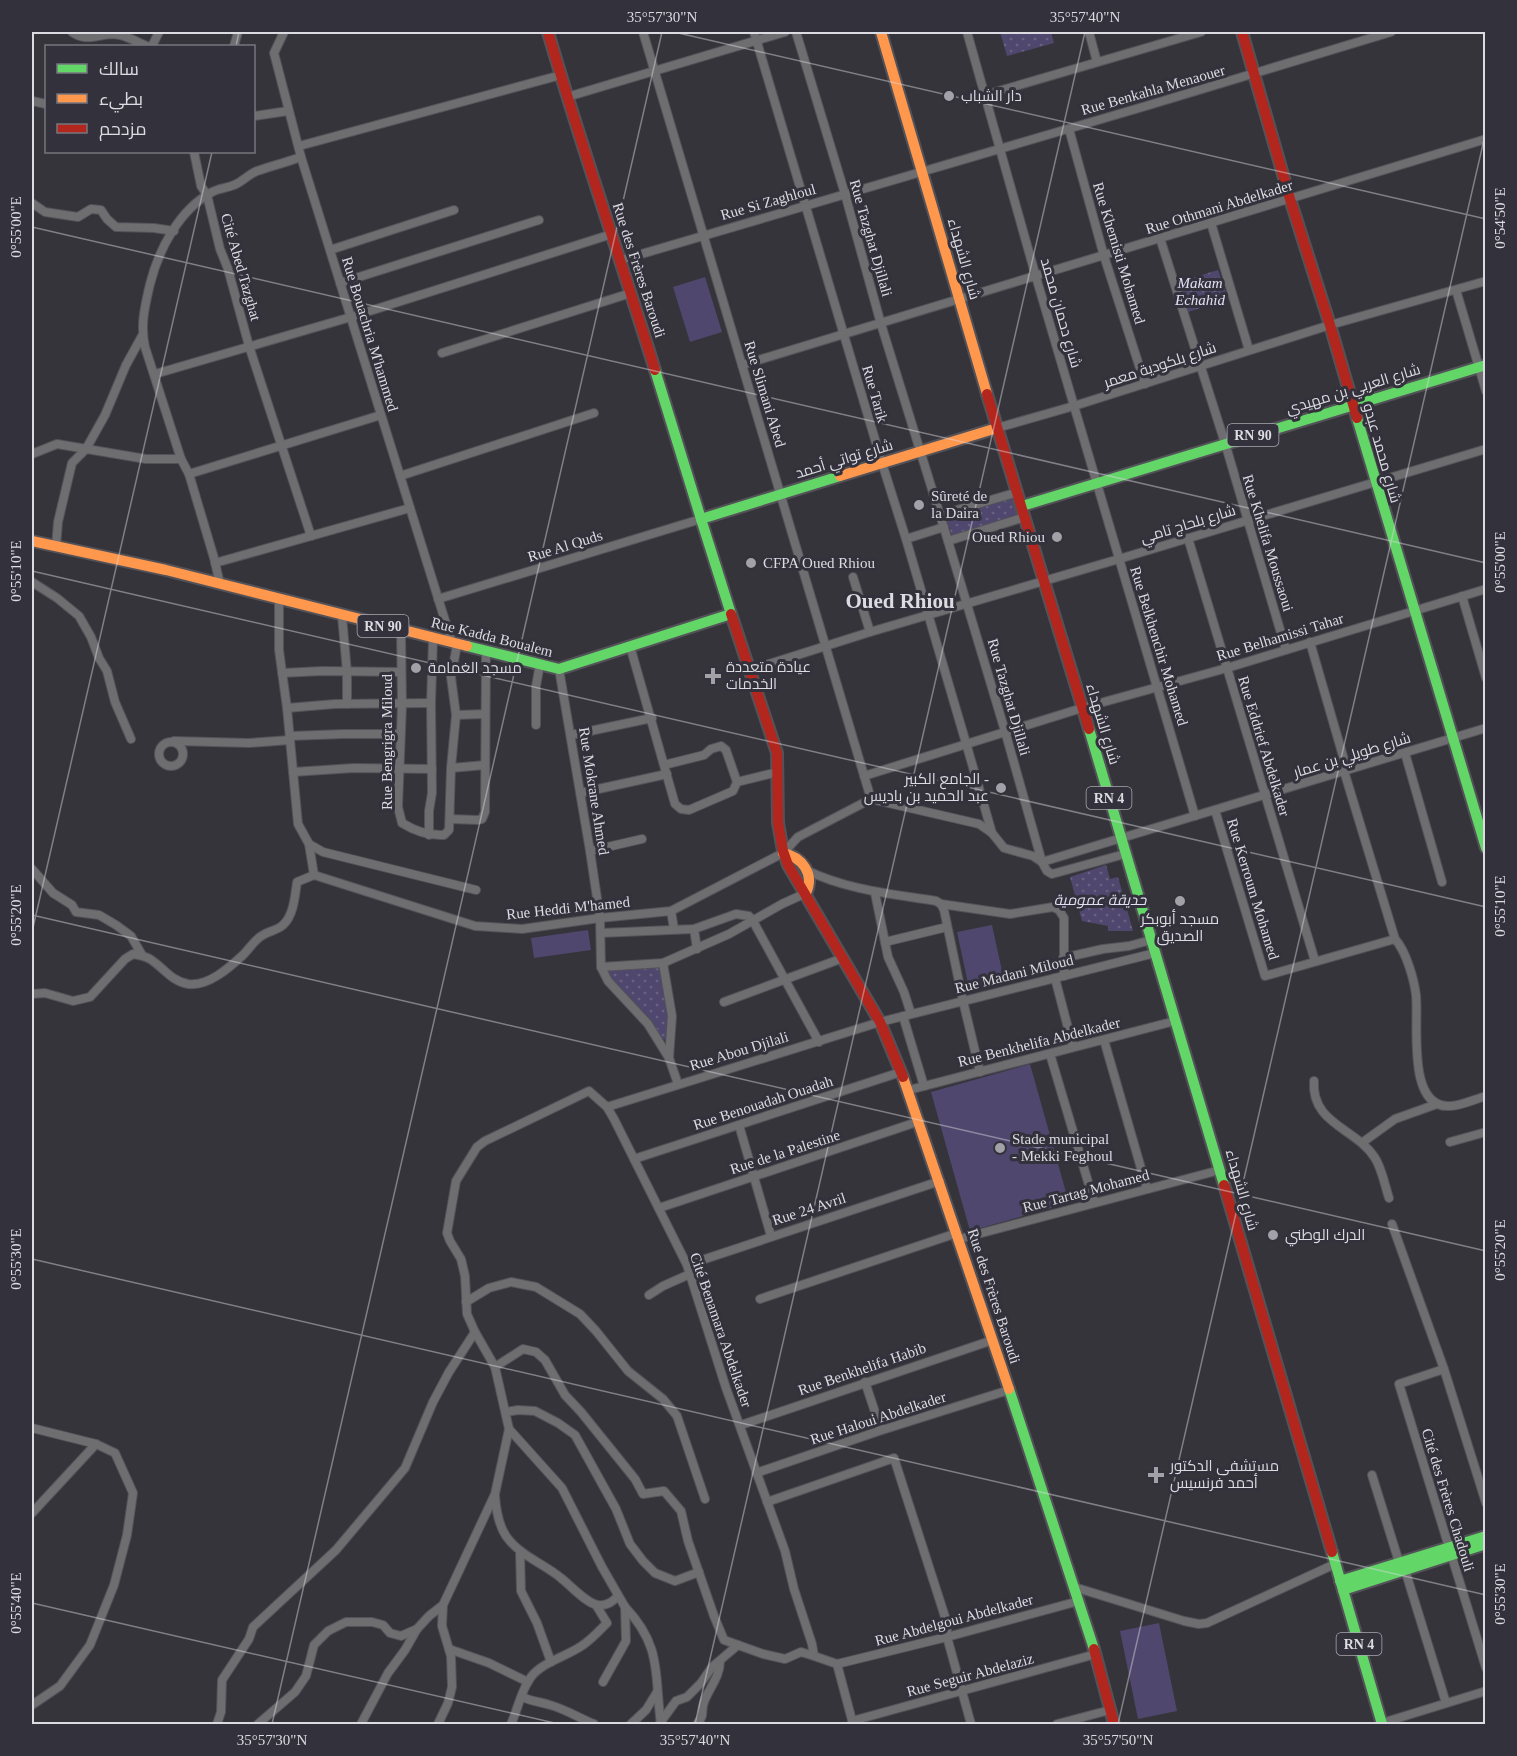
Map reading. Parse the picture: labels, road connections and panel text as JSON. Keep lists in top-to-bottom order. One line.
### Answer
{"streets":{"main road":["شارع الشهداء","Rue des Frères Baroudi","شارع العربي بن مهيدي","RN 90","شارع محمد عبدو","شارع تواتي أحمد","Rue Kadda Boualem","RN 4"],"street":["Rue Benkahla Menaouer","Rue Si Zaghloul","Rue Othmani Abdelkader","Rue Tazghat Djillali","Rue Khemisti Mohamed","Cité Abed Tazghat","شارع دحمان محمد","Rue Bouachria M'hammed","شارع بلكودية معمر","Rue Slimani Abed","Rue Tarik","شارع بلحاج تامي","Rue Khelifa Moussaoui","Rue Al Quds","Rue Belhamissi Tahar","Rue Belkhenchir Mohamed","Rue Bengrigra Miloud","Rue Eddrief Abdelkader","شارع طويلي بن عمار","Rue Mokrane Ahmed","Rue Kerroum Mohamed","Rue Heddi M'hamed","Rue Madani Miloud","Rue Benkhelifa Abdelkader","Rue Abou Djilali","Rue Benouadah Ouadah","Rue de la Palestine","Rue Tartag Mohamed","Rue 24 Avril","Cité Benamara Abdelkader","Rue Benkhelifa Habib","Rue Haloui Abdelkader","Cité des Frères Chadouli","Rue Abdelgoui Abdelkader","Rue Seguir Abdelaziz"]},"crossings":[["Rue Benkahla Menaouer","Rue Si Zaghloul"],["Rue Benkahla Menaouer","Rue Khemisti Mohamed"],["Rue Benkahla Menaouer","شارع الشهداء"],["Rue Benkahla Menaouer","شارع دحمان محمد"],["Rue Benkahla Menaouer","شارع محمد عبدو"],["Rue Si Zaghloul","Rue Tazghat Djillali"],["Rue Si Zaghloul","شارع الشهداء"],["Rue Si Zaghloul","Rue des Frères Baroudi"],["Rue Si Zaghloul","Rue Slimani Abed"],["Rue Si Zaghloul","Rue Tarik"],["Rue Othmani Abdelkader","Rue Tazghat Djillali"],["Rue Othmani Abdelkader","Rue Khemisti Mohamed"],["Rue Othmani Abdelkader","شارع الشهداء"],["Rue Othmani Abdelkader","شارع دحمان محمد"],["Rue Othmani Abdelkader","Rue Slimani Abed"],["Rue Othmani Abdelkader","Rue Tarik"],["Rue Othmani Abdelkader","شارع محمد عبدو"],["Rue Othmani Abdelkader","Rue Khelifa Moussaoui"],["Rue Tazghat Djillali","شارع تواتي أحمد"],["Rue Tazghat Djillali","شارع بلحاج تامي"],["Rue Tazghat Djillali","Rue Belhamissi Tahar"],["Rue Tazghat Djillali","شارع طويلي بن عمار"],["Rue Khemisti Mohamed","شارع بلكودية معمر"],["شارع الشهداء","شارع بلكودية معمر"],["شارع الشهداء","شارع العربي بن مهيدي"],["شارع الشهداء","شارع تواتي أحمد"],["شارع الشهداء","شارع بلحاج تامي"],["شارع الشهداء","Rue Belhamissi Tahar"],["شارع الشهداء","شارع طويلي بن عمار"],["شارع الشهداء","RN 4"],["شارع الشهداء","Rue Madani Miloud"],["شارع الشهداء","Rue Benkhelifa Abdelkader"],["شارع الشهداء","Rue Tartag Mohamed"],["Cité Abed Tazghat","Rue des Frères Baroudi"],["Cité Abed Tazghat","Rue Bouachria M'hammed"],["Cité Abed Tazghat","Rue Kadda Boualem"],["Rue des Frères Baroudi","شارع تواتي أحمد"],["Rue des Frères Baroudi","Rue Al Quds"],["Rue des Frères Baroudi","Rue Kadda Boualem"],["Rue des Frères Baroudi","Rue Heddi M'hamed"],["Rue des Frères Baroudi","Rue Madani Miloud"],["Rue des Frères Baroudi","Rue Benkhelifa Abdelkader"],["Rue des Frères Baroudi","Rue Abou Djilali"],["Rue des Frères Baroudi","Rue Benouadah Ouadah"],["Rue des Frères Baroudi","Rue de la Palestine"],["Rue des Frères Baroudi","Rue Tartag Mohamed"],["Rue des Frères Baroudi","Rue 24 Avril"],["Rue des Frères Baroudi","Rue Benkhelifa Habib"],["Rue des Frères Baroudi","Rue Haloui Abdelkader"],["Rue des Frères Baroudi","Rue Abdelgoui Abdelkader"],["Rue des Frères Baroudi","Rue Seguir Abdelaziz"],["شارع دحمان محمد","شارع بلكودية معمر"],["شارع دحمان محمد","شارع العربي بن مهيدي"],["شارع دحمان محمد","Rue Belkhenchir Mohamed"],["Rue Bouachria M'hammed","Rue Al Quds"],["Rue Bouachria M'hammed","Rue Kadda Boualem"],["شارع بلكودية معمر","شارع محمد عبدو"],["شارع بلكودية معمر","شارع تواتي أحمد"],["شارع بلكودية معمر","Rue Khelifa Moussaoui"],["شارع العربي بن مهيدي","شارع محمد عبدو"],["شارع العربي بن مهيدي","Rue Khelifa Moussaoui"],["شارع العربي بن مهيدي","Rue Belkhenchir Mohamed"],["Rue Slimani Abed","شارع تواتي أحمد"],["Rue Slimani Abed","شارع بلحاج تامي"],["Rue Slimani Abed","Rue Belhamissi Tahar"],["Rue Slimani Abed","Rue Heddi M'hamed"],["Rue Tarik","شارع تواتي أحمد"],["Rue Tarik","شارع بلحاج تامي"],["Rue Tarik","Rue Belhamissi Tahar"],["شارع محمد عبدو","شارع بلحاج تامي"],["شارع محمد عبدو","Rue Belhamissi Tahar"],["شارع محمد عبدو","شارع طويلي بن عمار"],["شارع تواتي أحمد","Rue Al Quds"],["شارع بلحاج تامي","Rue Khelifa Moussaoui"],["شارع بلحاج تامي","Rue Belkhenchir Mohamed"],["شارع بلحاج تامي","Rue Eddrief Abdelkader"],["Rue Khelifa Moussaoui","Rue Belhamissi Tahar"],["Rue Kadda Boualem","Rue Bengrigra Miloud"],["Rue Kadda Boualem","Rue Mokrane Ahmed"],["Rue Belhamissi Tahar","Rue Belkhenchir Mohamed"],["Rue Belhamissi Tahar","Rue Eddrief Abdelkader"],["Rue Belkhenchir Mohamed","شارع طويلي بن عمار"],["Rue Eddrief Abdelkader","شارع طويلي بن عمار"],["Rue Eddrief Abdelkader","Rue Kerroum Mohamed"],["شارع طويلي بن عمار","Rue Kerroum Mohamed"],["Rue Mokrane Ahmed","Rue Heddi M'hamed"],["Rue Madani Miloud","Rue Abou Djilali"],["Rue Abou Djilali","Cité Benamara Abdelkader"],["Rue Benouadah Ouadah","Cité Benamara Abdelkader"],["Rue de la Palestine","Cité Benamara Abdelkader"],["Rue 24 Avril","Cité Benamara Abdelkader"],["Cité Benamara Abdelkader","Rue Benkhelifa Habib"],["Cité Benamara Abdelkader","Rue Haloui Abdelkader"]],"districts":["Oued Rhiou"],"parks":["Makam Echahid","حديقة عمومية"],"places":{"other":["دار الشباب","Sûreté de la Daira","Oued Rhiou","CFPA Oued Rhiou","مسجد الغمامة","الجامع الكبير - عبد الحميد بن باديس","مسجد أبوبكر الصديق","Stade municipal - Mekki Feghoul","الدرك الوطني"],"health":["عيادة متعددة الخدمات","مستشفى الدكتور أحمد فرنسيس"]},"legend":["سالك","بطيء","مزدحم"],"coordinates":["35°57'30\"N","35°57'40\"N","0°54'50\"E","0°55'00\"E","0°55'10\"E","0°55'20\"E","0°55'30\"E","0°55'40\"E","35°57'50\"N"]}
